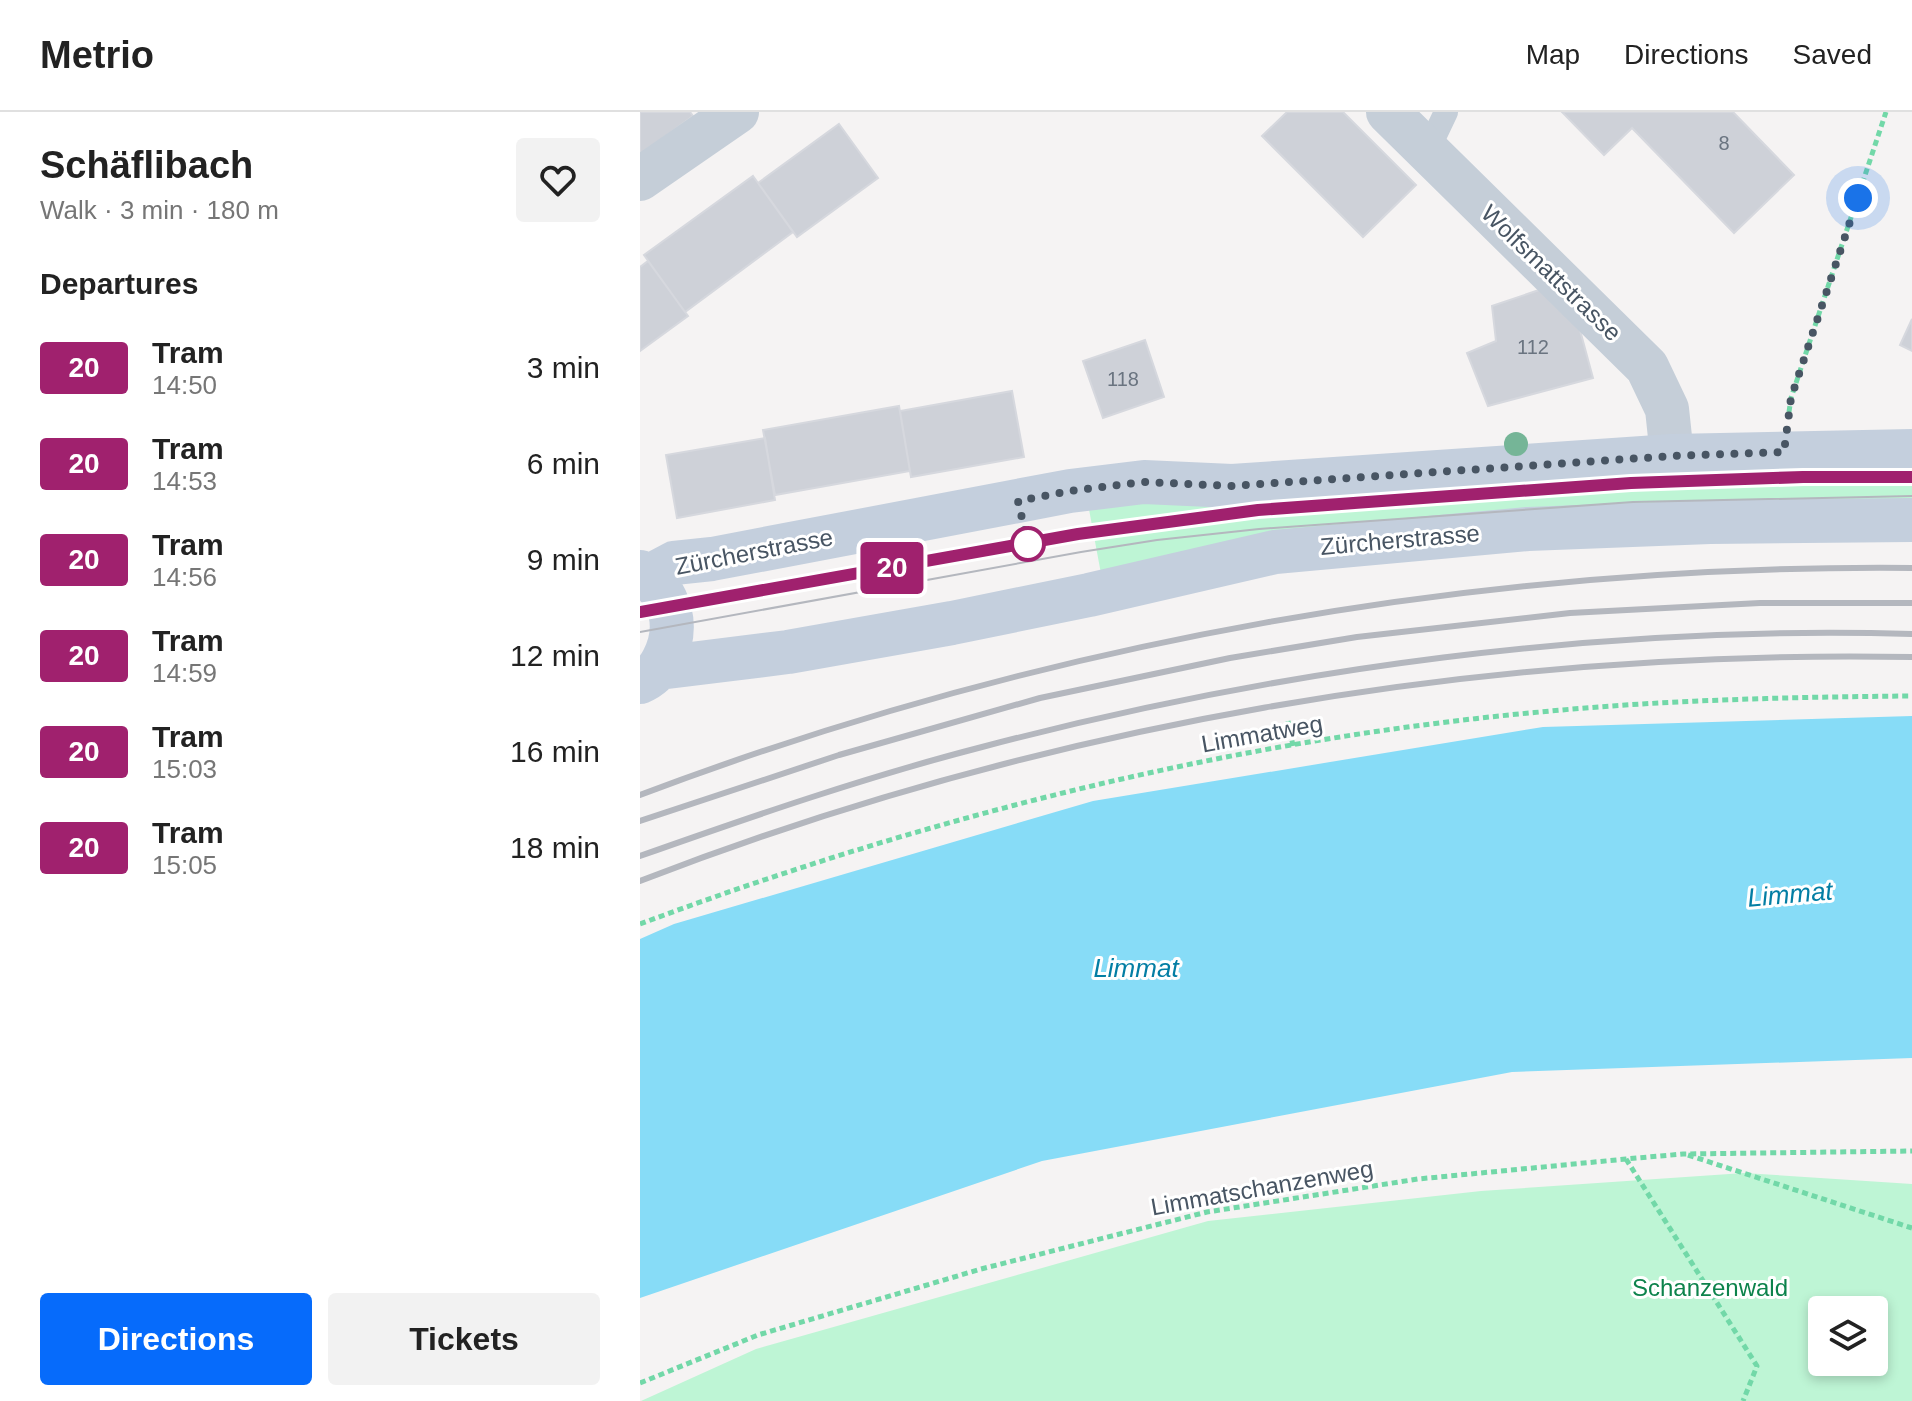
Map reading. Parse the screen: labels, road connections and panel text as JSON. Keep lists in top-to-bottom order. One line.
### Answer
{"streets":{"main road":["Zürcherstrasse"],"street":["Wolfsmattstrasse"],"path":["Limmatweg","Limmatschanzenweg"]},"crossings":[["Wolfsmattstrasse","Zürcherstrasse"]],"water":["Limmat"],"parks":["Schanzenwald"],"lines":["tram line 20"],"house_numbers":["8","112","118"],"page":{"header":"Metrio","nav":["Map","Directions","Saved"],"heading":[["Schäflibach","Walk · 3 min · 180 m"],"Departures"],"on_map":"20","list":[{"mark":"20","name":"Tram","note":"14:50","value":"3 min"},{"mark":"20","name":"Tram","note":"14:53","value":"6 min"},{"mark":"20","name":"Tram","note":"14:56","value":"9 min"},{"mark":"20","name":"Tram","note":"14:59","value":"12 min"},{"mark":"20","name":"Tram","note":"15:03","value":"16 min"},{"mark":"20","name":"Tram","note":"15:05","value":"18 min"}],"buttons":["Directions","Tickets"]}}
